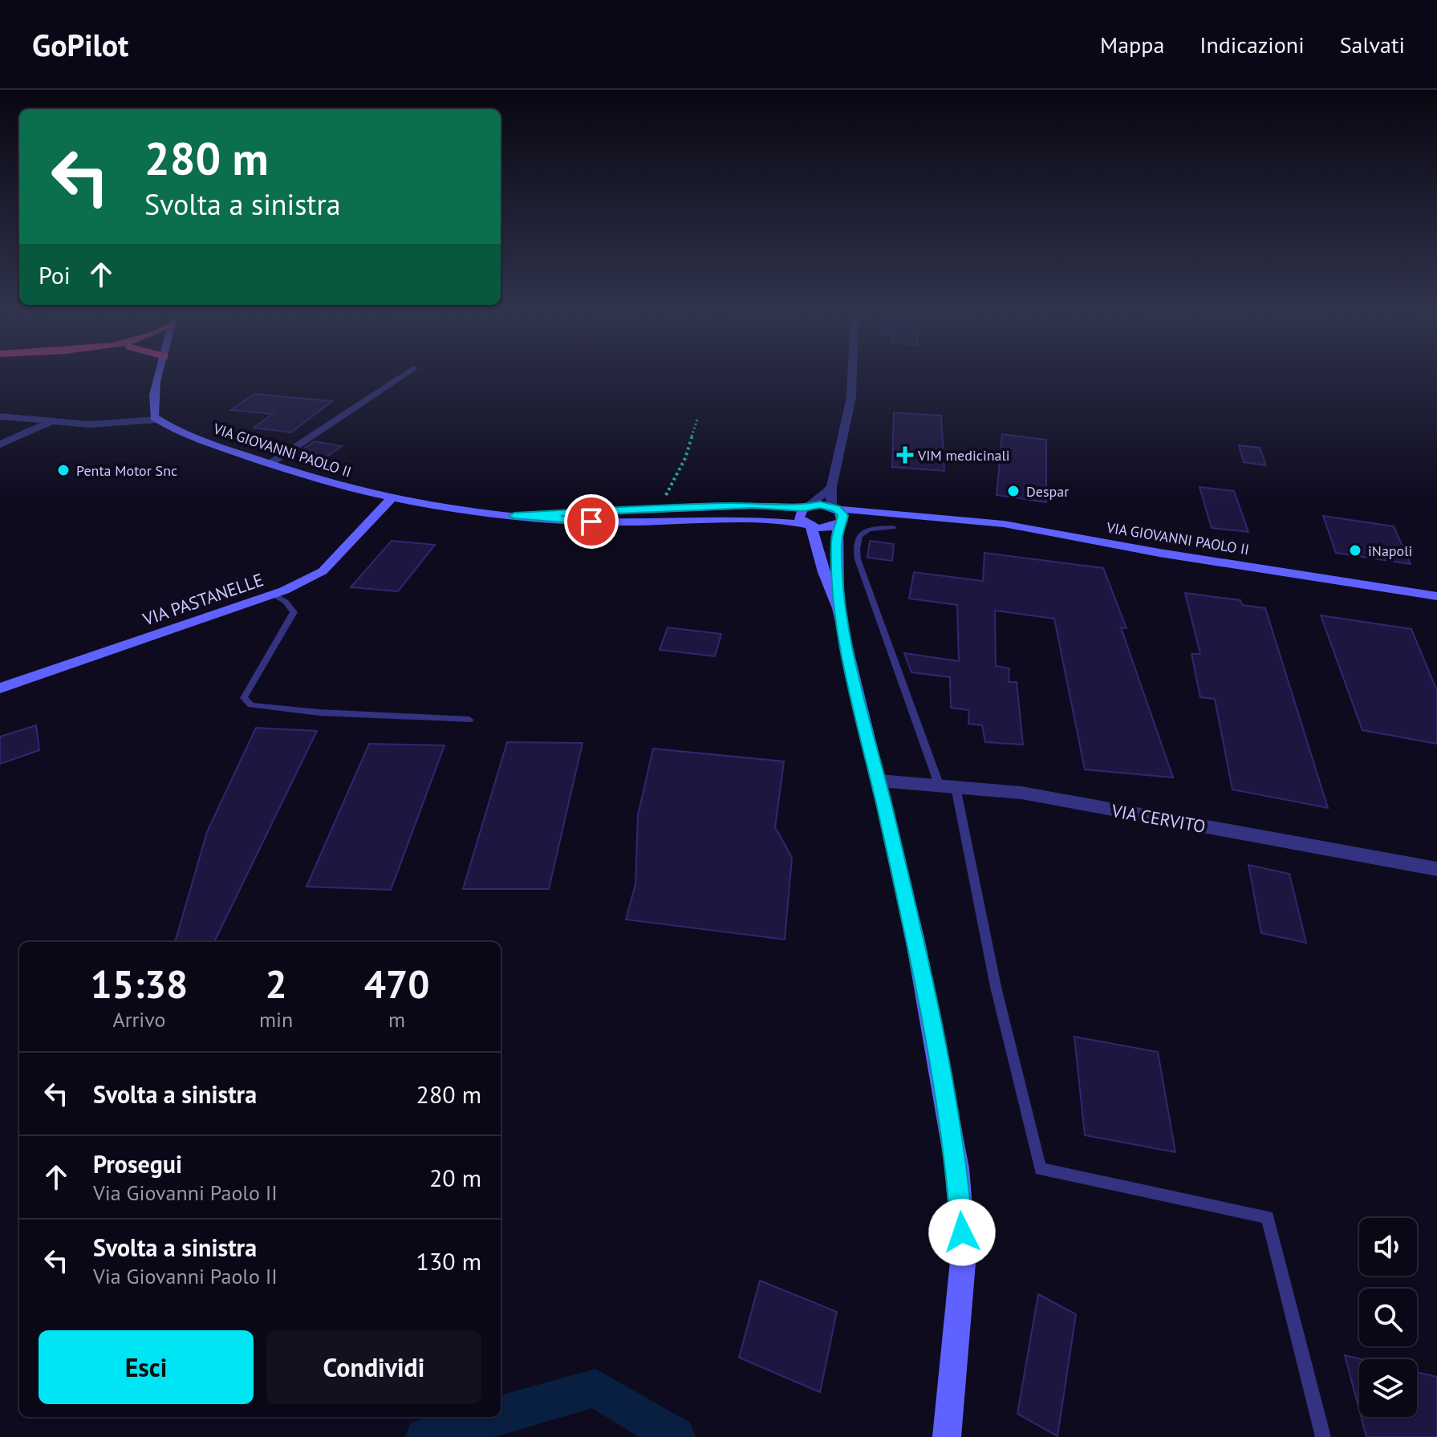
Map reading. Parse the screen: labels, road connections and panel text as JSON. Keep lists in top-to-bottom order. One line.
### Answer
{"streets":{"street":["VIA GIOVANNI PAOLO II","VIA PASTANELLE","VIA CERVITO"]},"crossings":[["VIA GIOVANNI PAOLO II","VIA PASTANELLE"]],"places":{"health":["VIM medicinali"],"other":["Penta Motor Snc","Despar","iNapoli"]},"page":{"header":"GoPilot","nav":["Mappa","Indicazioni","Salvati"],"turn":["280 m","Svolta a sinistra"],"then":"Poi","eta":["15:38","Arrivo","2","min","470","m"],"list":[{"name":"Svolta a sinistra","value":"280 m"},{"name":"Prosegui","note":"Via Giovanni Paolo II","value":"20 m"},{"name":"Svolta a sinistra","note":"Via Giovanni Paolo II","value":"130 m"}],"buttons":["Esci","Condividi"]}}
